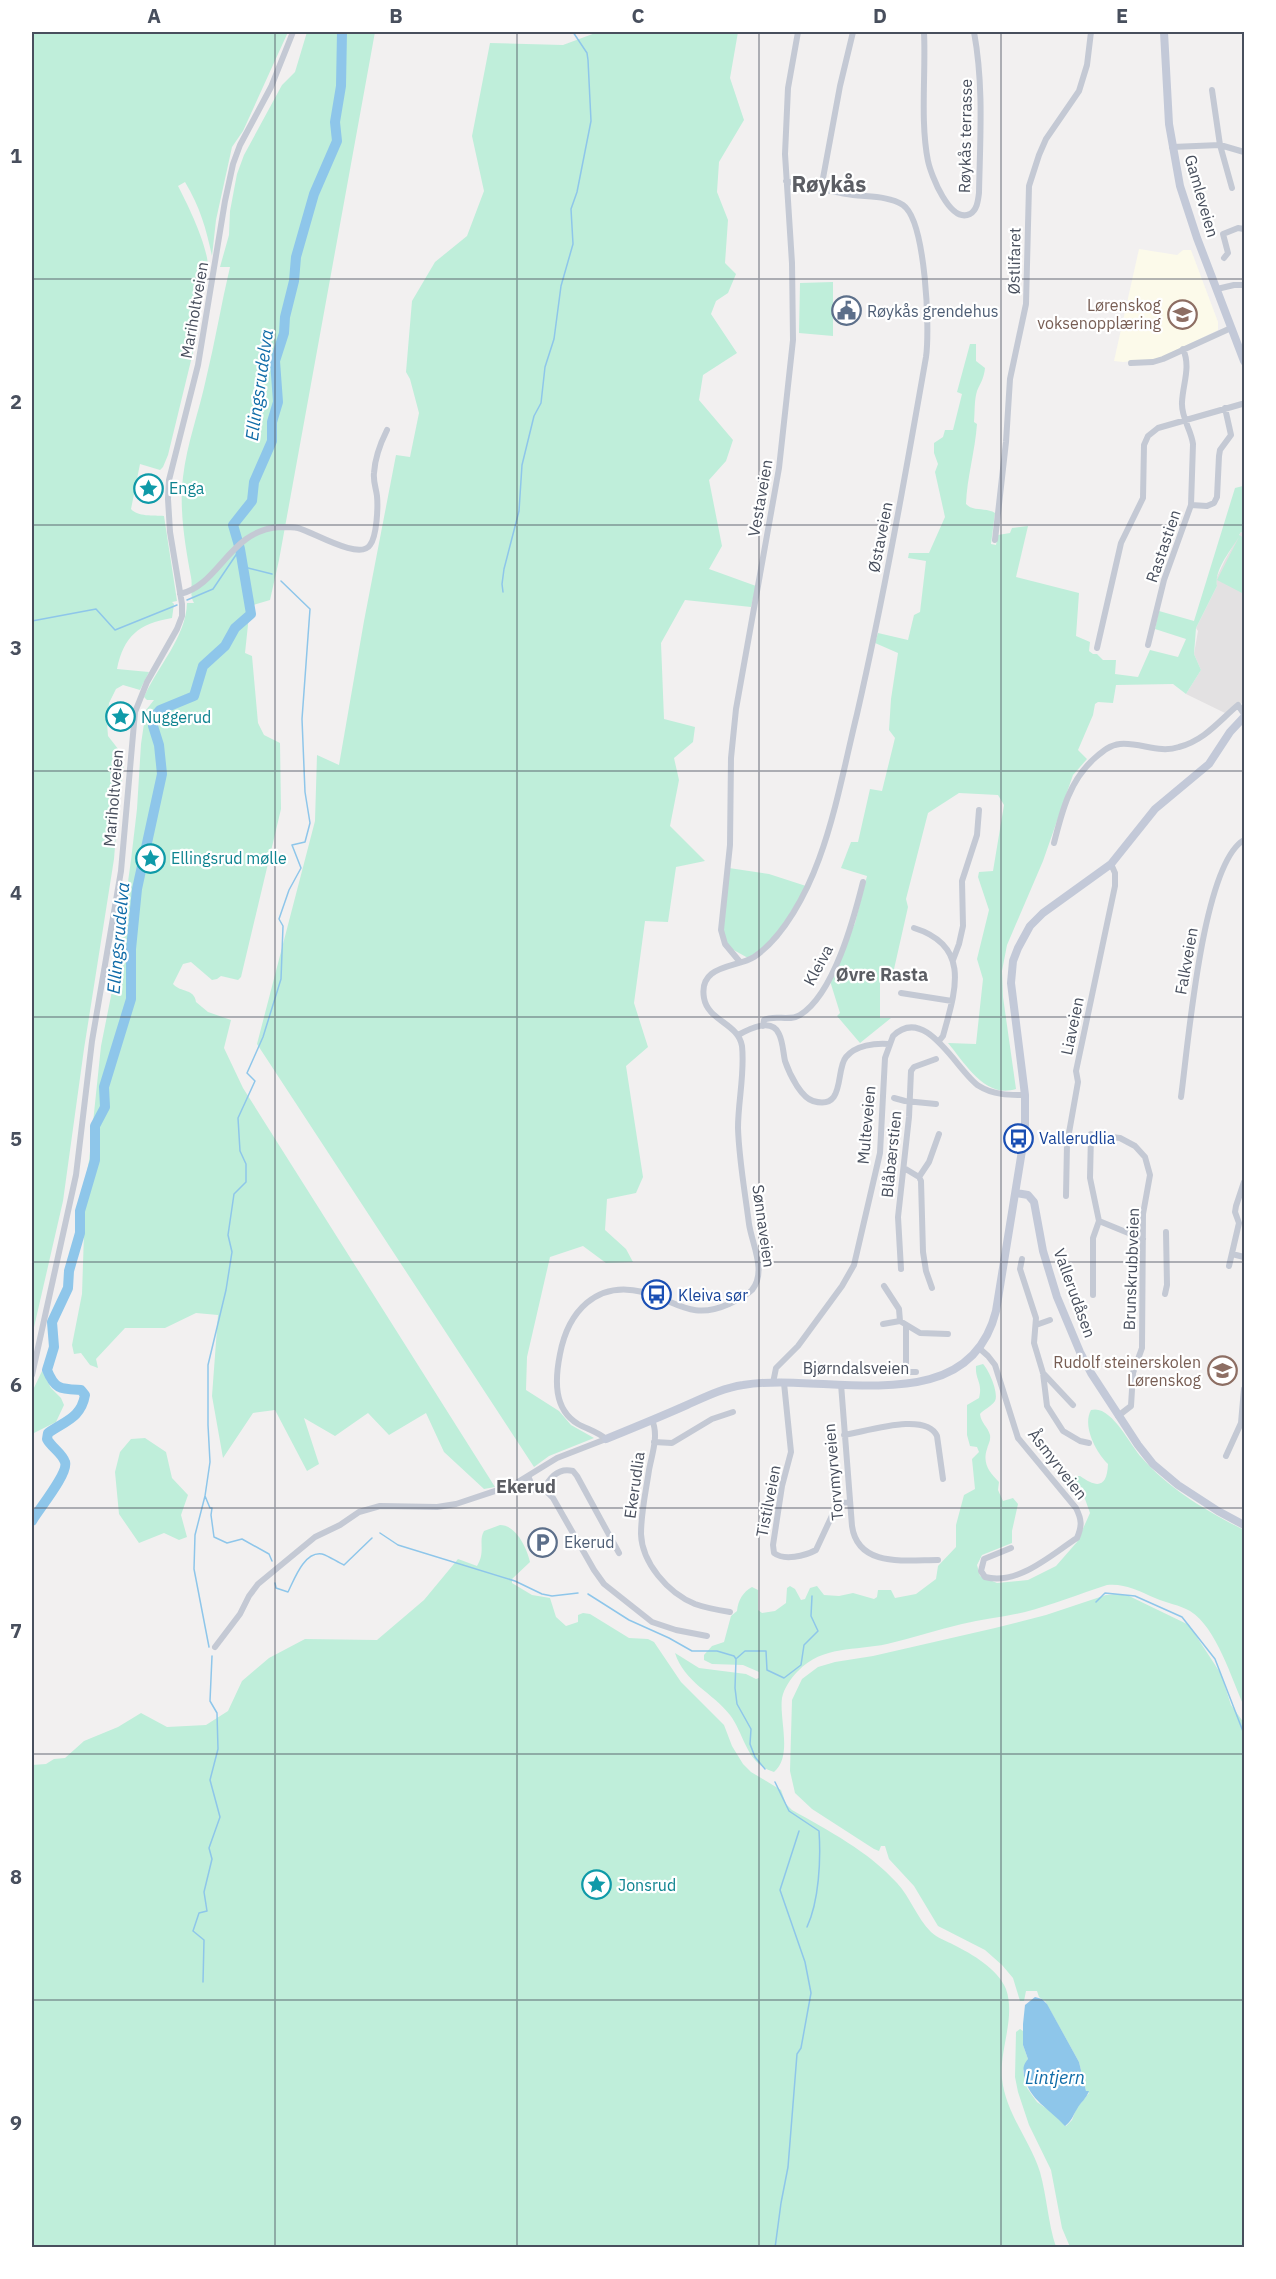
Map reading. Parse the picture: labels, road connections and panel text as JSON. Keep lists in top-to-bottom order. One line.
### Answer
{"streets":{"street":["Røykås terrasse","Gamleveien","Østlifaret","Mariholtveien","Vestaveien","Østaveien","Rastastien","Falkveien","Kleiva","Liaveien","Multeveien","Blåbærstien","Sønnaveien","Brunskrubbveien","Vallerudåsen","Bjørndalsveien","Åsmyrveien","Torvmyrveien","Ekerudlia","Tistilveien"]},"crossings":[["Vestaveien","Østaveien"],["Kleiva","Sønnaveien"],["Liaveien","Bjørndalsveien"],["Multeveien","Bjørndalsveien"],["Sønnaveien","Bjørndalsveien"],["Brunskrubbveien","Vallerudåsen"],["Vallerudåsen","Bjørndalsveien"],["Bjørndalsveien","Åsmyrveien"],["Bjørndalsveien","Torvmyrveien"],["Bjørndalsveien","Ekerudlia"],["Bjørndalsveien","Tistilveien"],["Torvmyrveien","Tistilveien"]],"districts":["Røykås","Øvre Rasta","Ekerud"],"water":["Ellingsrudelva","Lintjern"],"places":{"public building":["Røykås grendehus"],"school or university":["Lørenskog voksenopplæring","Rudolf steinerskolen Lørenskog"],"place":["Enga","Nuggerud","Ellingsrud mølle","Jonsrud"],"bus stop":["Vallerudlia","Kleiva sør"],"parking":["Ekerud"]},"grid":{"columns":["A","B","C","D","E"],"rows":["1","2","3","4","5","6","7","8","9"]}}
